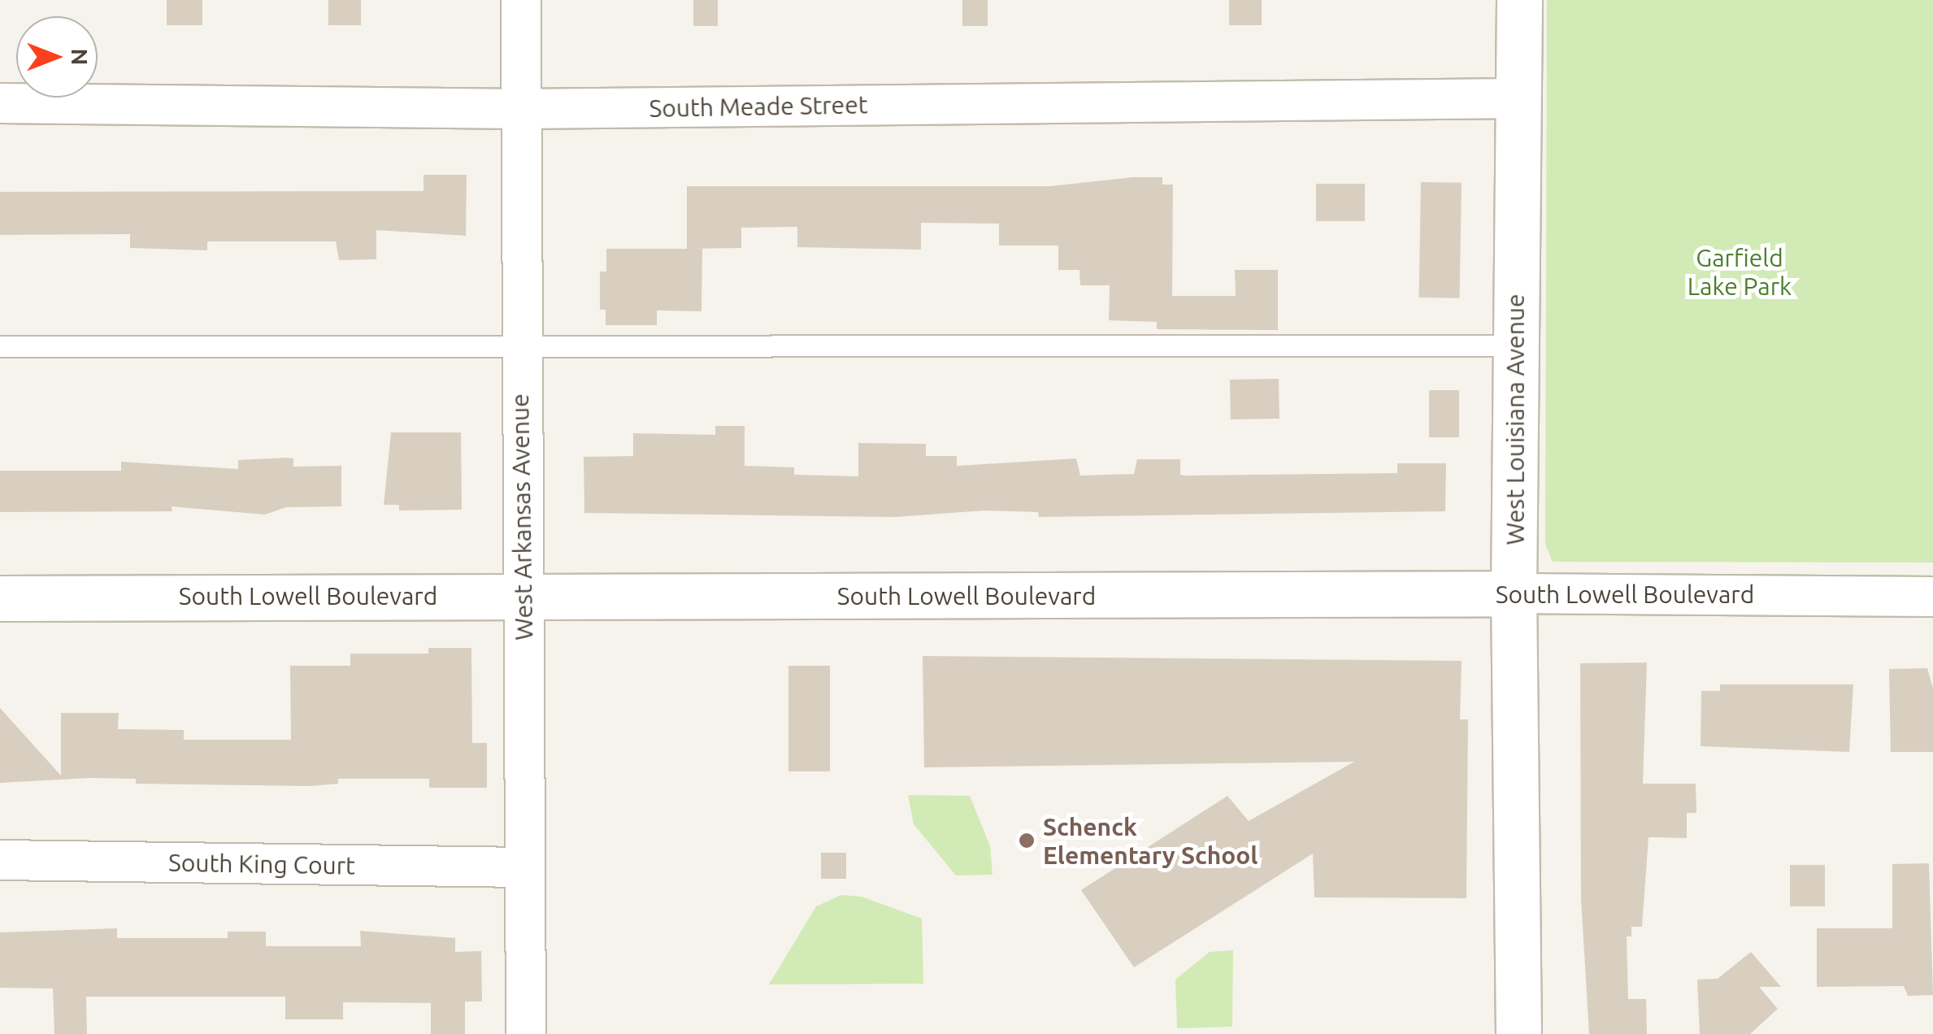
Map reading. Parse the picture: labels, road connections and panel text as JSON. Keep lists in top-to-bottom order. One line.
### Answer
{"streets":{"street":["South Meade Street","West Louisiana Avenue","West Arkansas Avenue","South Lowell Boulevard","South King Court"]},"crossings":[["South Meade Street","West Louisiana Avenue"],["South Meade Street","West Arkansas Avenue"],["West Louisiana Avenue","South Lowell Boulevard"],["West Arkansas Avenue","South Lowell Boulevard"],["West Arkansas Avenue","South King Court"]],"parks":["Garfield Lake Park"],"places":["Schenck Elementary School"],"north":"right"}
